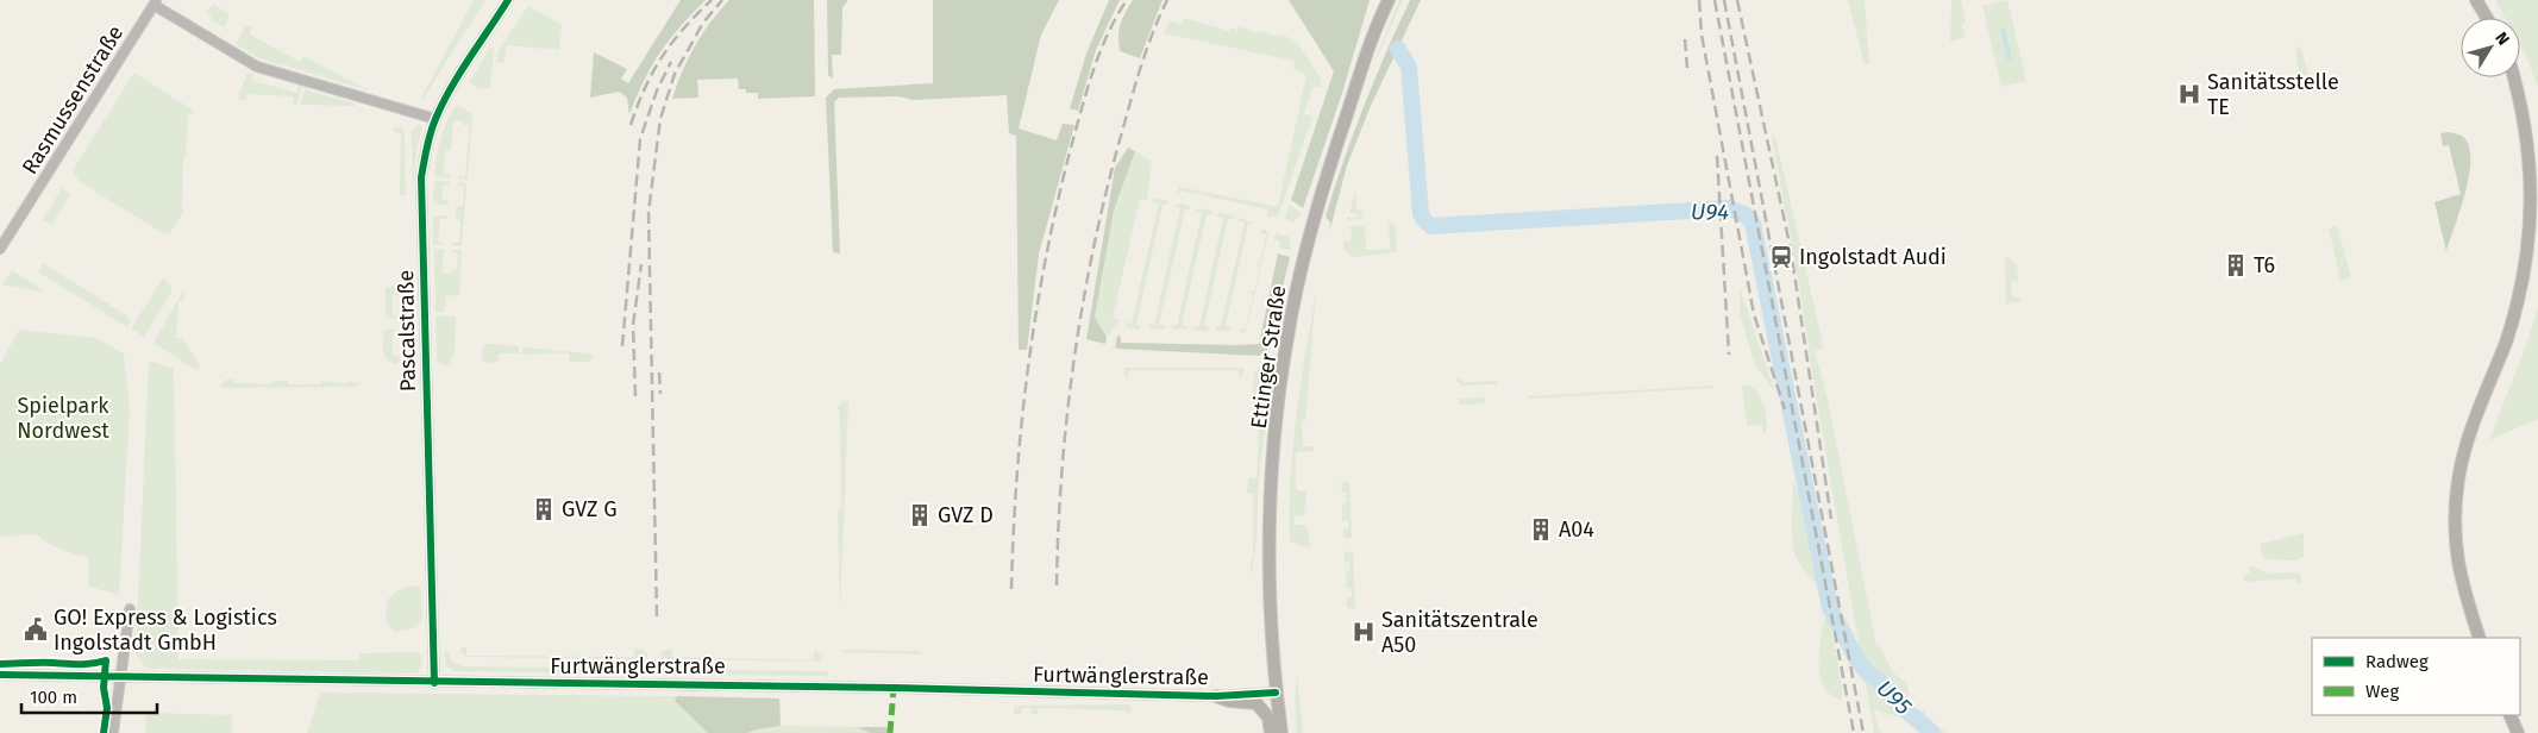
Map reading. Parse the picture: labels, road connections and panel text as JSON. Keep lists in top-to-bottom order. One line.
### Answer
{"streets":{"main road":["Ettinger Straße"],"street":["Rasmussenstraße","Pascalstraße","Furtwänglerstraße"]},"crossings":[["Pascalstraße","Furtwänglerstraße"],["Ettinger Straße","Furtwänglerstraße"]],"water":["U94","U95"],"parks":["Spielpark Nordwest"],"places":{"hospital":["Sanitätsstelle TE","Sanitätszentrale A50"],"station":["Ingolstadt Audi"],"building":["T6","GVZ G","GVZ D","A04"],"public building":["GO! Express & Logistics Ingolstadt GmbH"]},"legend":["Radweg","Weg"],"scale_bar":"100 m","north":"top right"}
